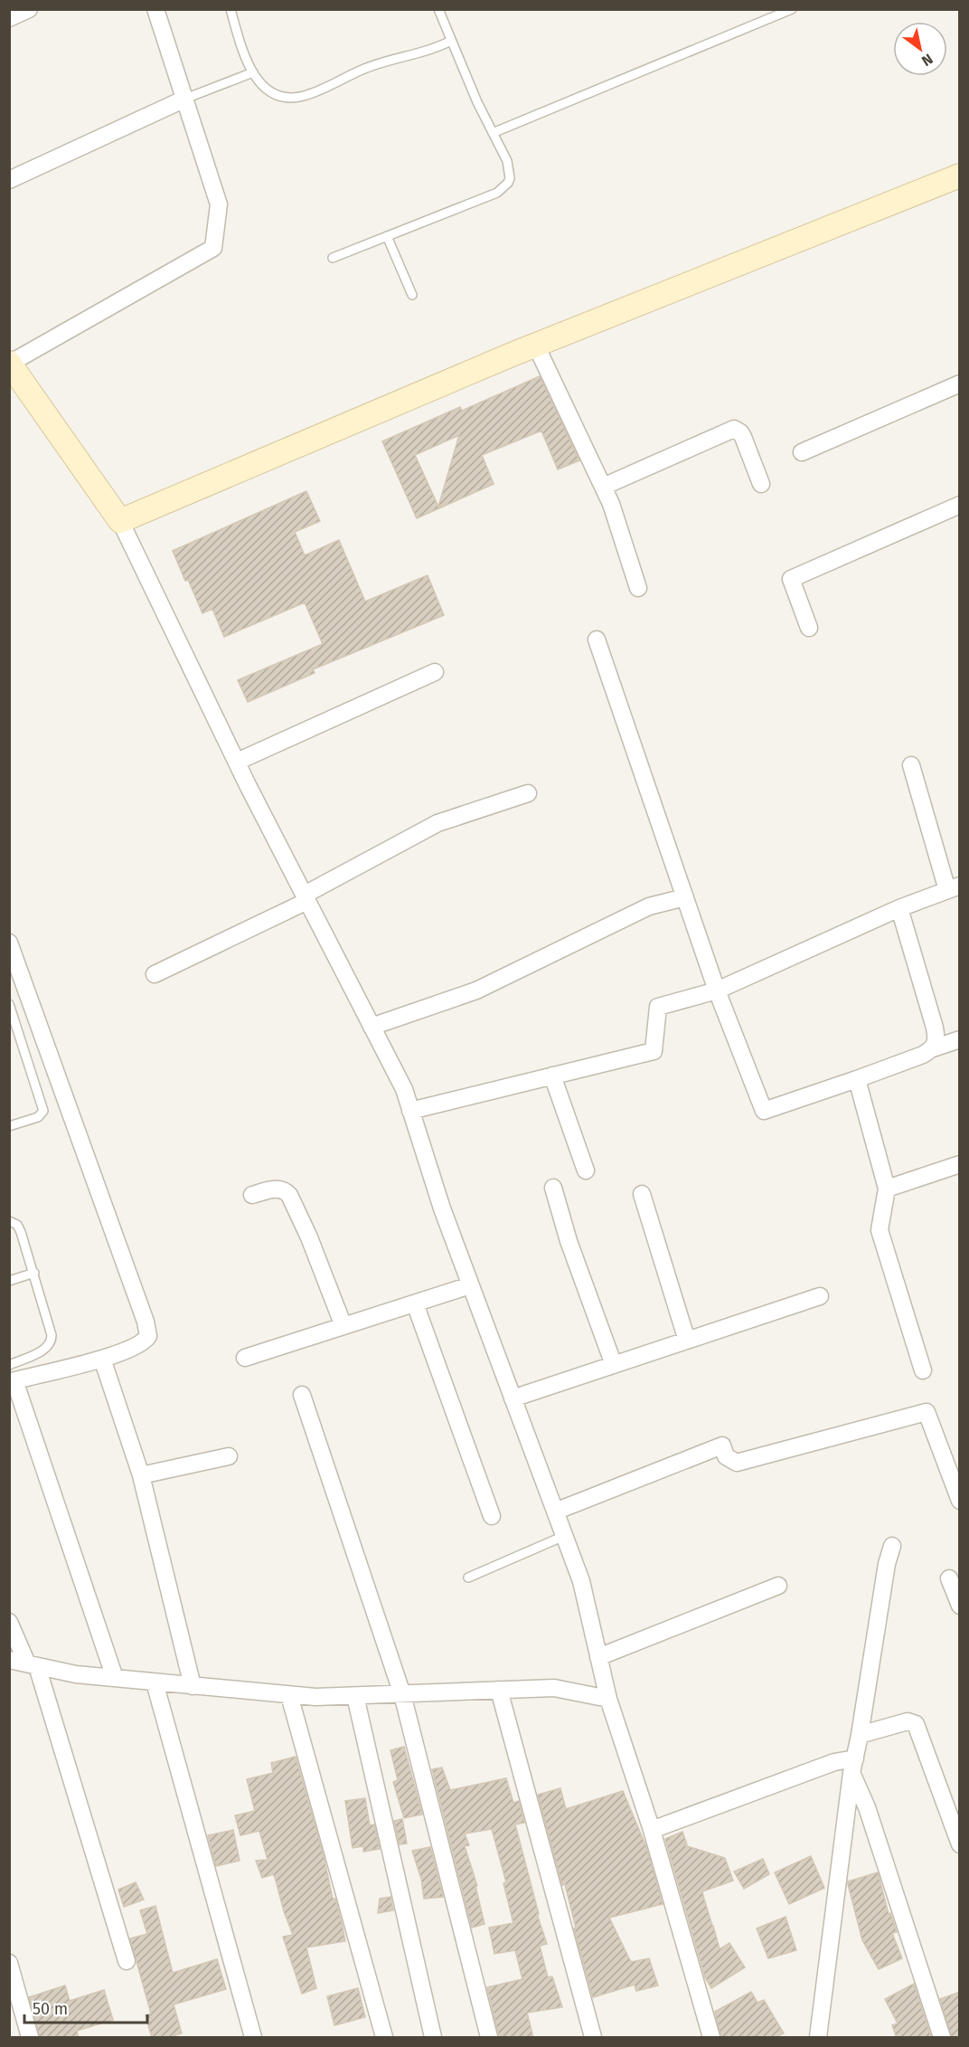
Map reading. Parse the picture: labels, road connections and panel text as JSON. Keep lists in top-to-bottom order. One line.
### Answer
{"scale_bar":"50 m","north":"bottom right"}
